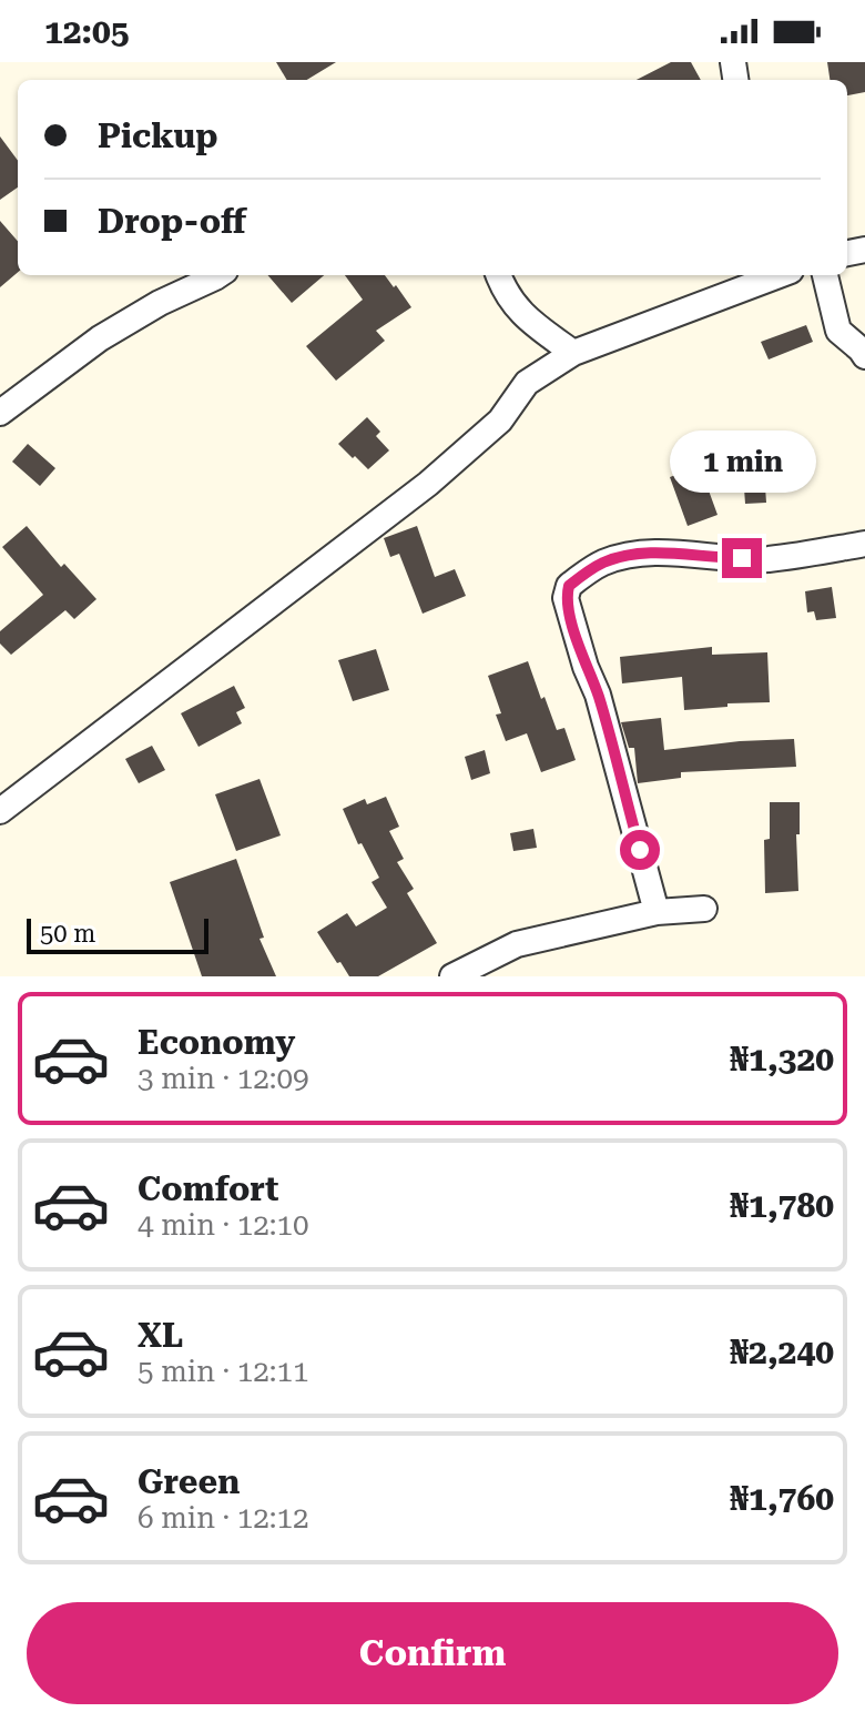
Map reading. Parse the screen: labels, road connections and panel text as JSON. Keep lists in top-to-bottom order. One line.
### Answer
{"scale_bar":"50 m","page":{"status":"12:05","banner":["Pickup","Drop-off"],"bubble":"1 min","scale":"50 m","list":[{"name":"Economy","note":"3 min · 12:09","value":"₦1,320"},{"name":"Comfort","note":"4 min · 12:10","value":"₦1,780"},{"name":"XL","note":"5 min · 12:11","value":"₦2,240"},{"name":"Green","note":"6 min · 12:12","value":"₦1,760"}],"buttons":"Confirm"}}
